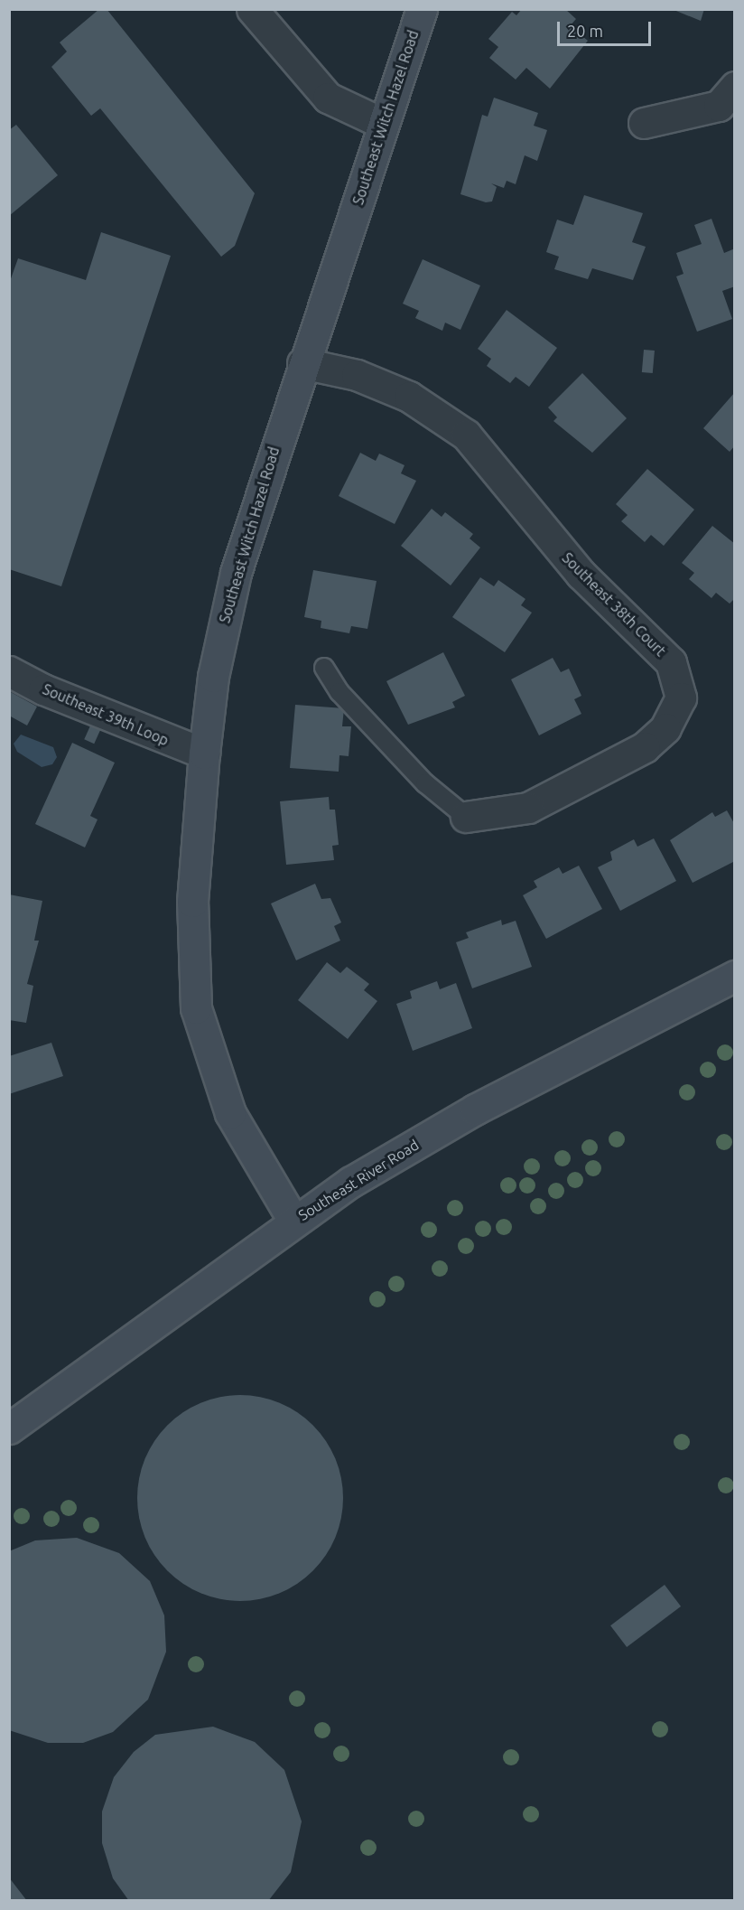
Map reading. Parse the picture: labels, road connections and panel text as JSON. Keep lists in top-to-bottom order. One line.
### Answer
{"streets":{"main road":["Southeast Witch Hazel Road","Southeast River Road"],"street":["Southeast 38th Court","Southeast 39th Loop"]},"crossings":[["Southeast Witch Hazel Road","Southeast 38th Court"],["Southeast Witch Hazel Road","Southeast 39th Loop"],["Southeast Witch Hazel Road","Southeast River Road"]],"scale_bar":"20 m"}
